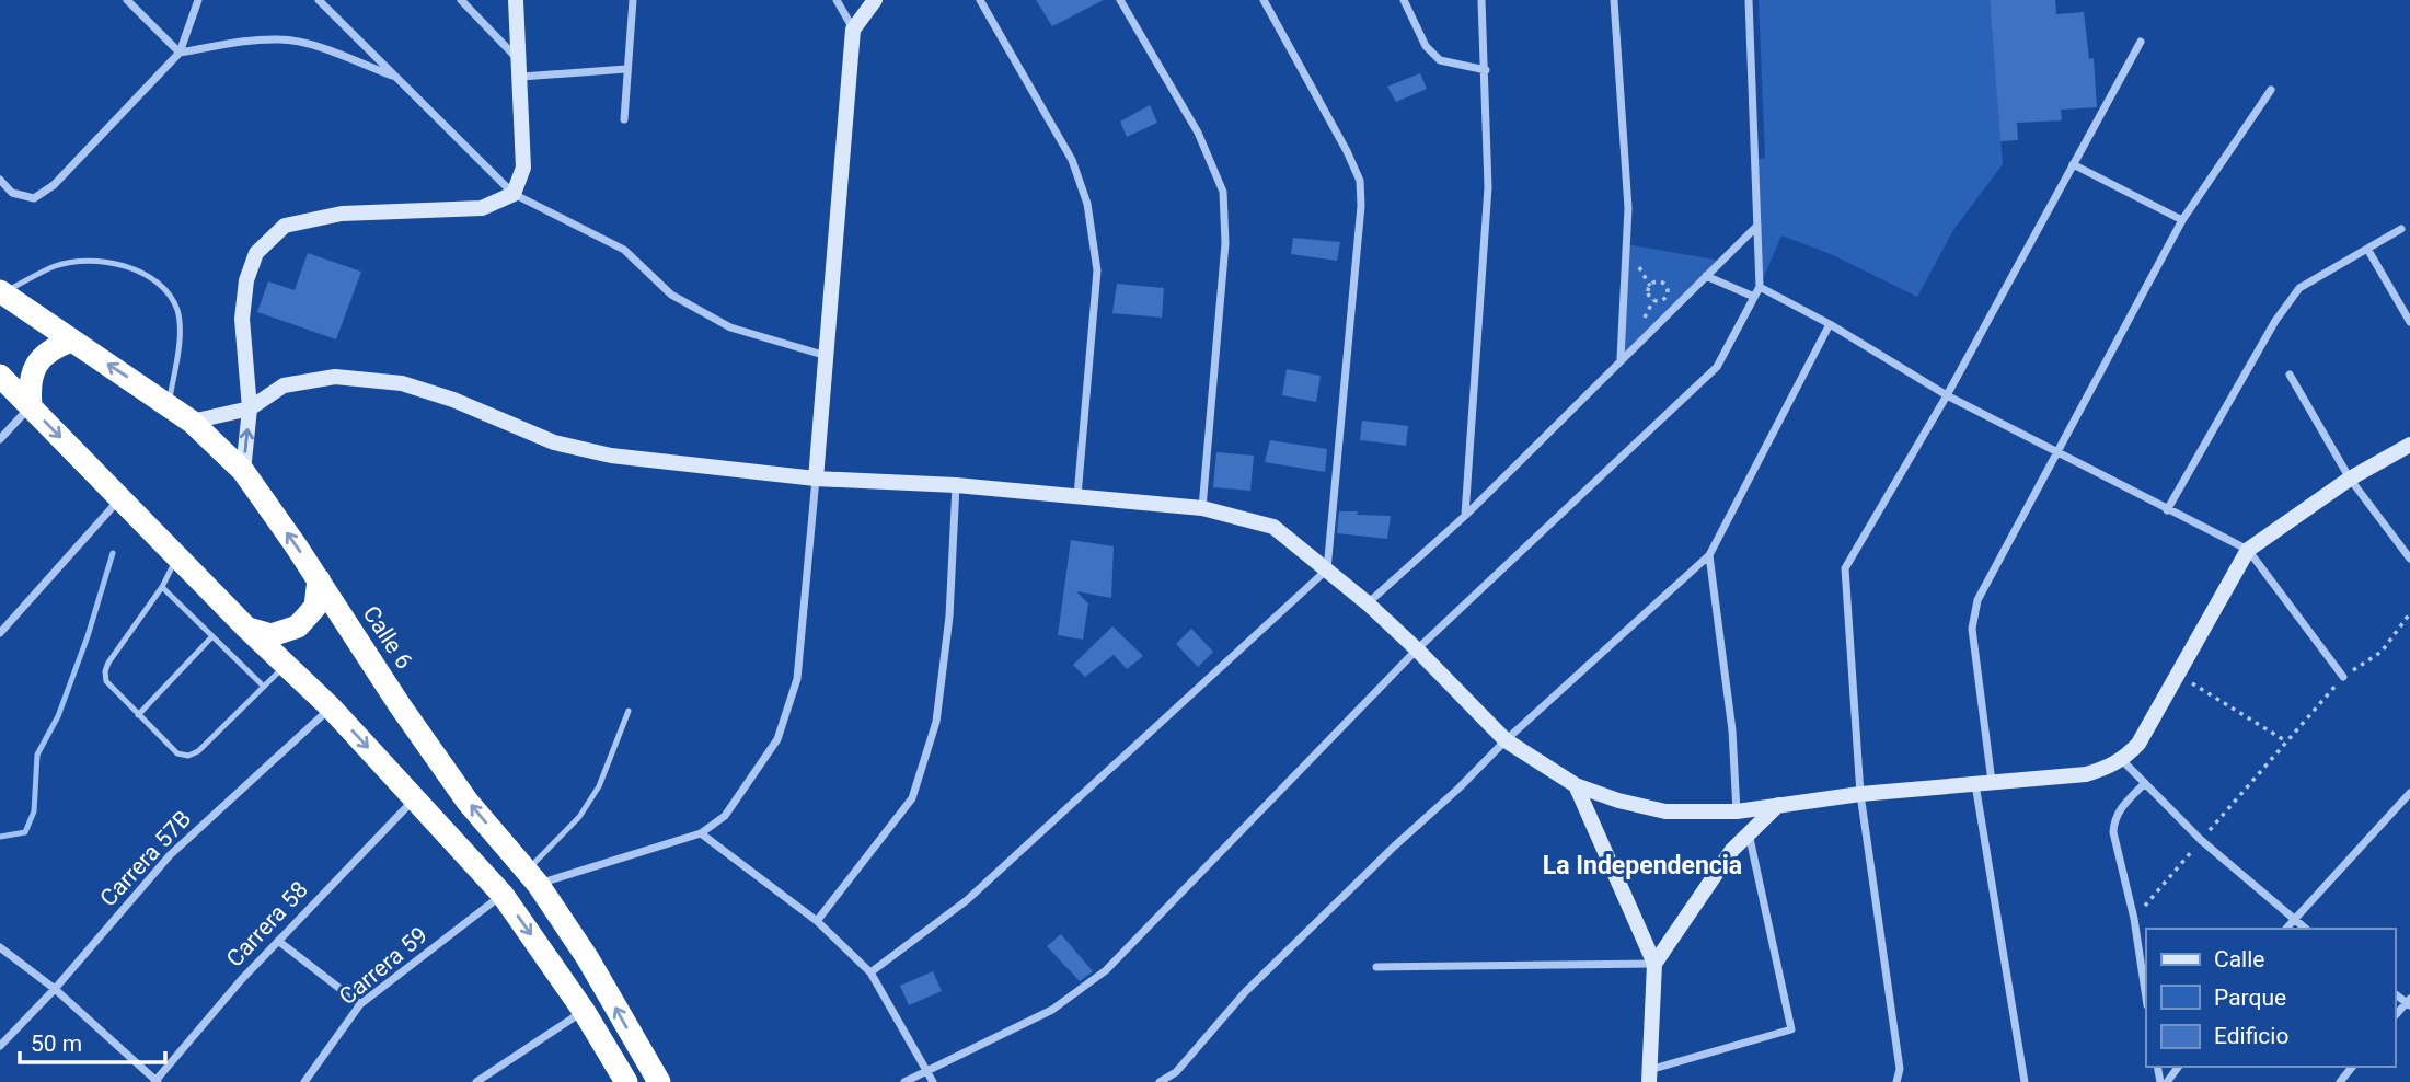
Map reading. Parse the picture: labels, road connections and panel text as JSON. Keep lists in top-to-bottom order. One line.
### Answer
{"streets":{"highway":["Calle 6"],"street":["Carrera 57B","Carrera 58","Carrera 59"]},"districts":["La Independencia"],"legend":["Calle","Parque","Edificio"],"scale_bar":"50 m"}
